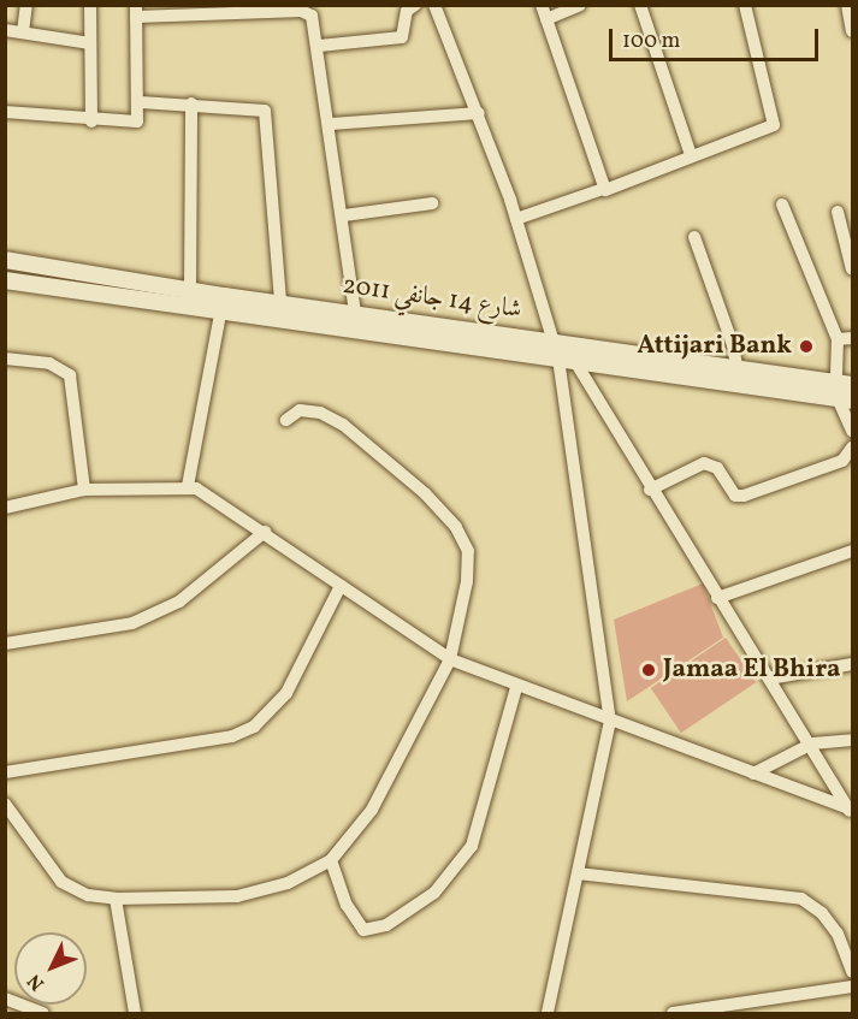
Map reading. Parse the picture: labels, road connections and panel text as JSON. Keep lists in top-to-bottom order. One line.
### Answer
{"streets":{"main road":["شارع 14 جانفي 2011"]},"places":["Attijari Bank","Jamaa El Bhira"],"scale_bar":"100 m","north":"bottom left"}
